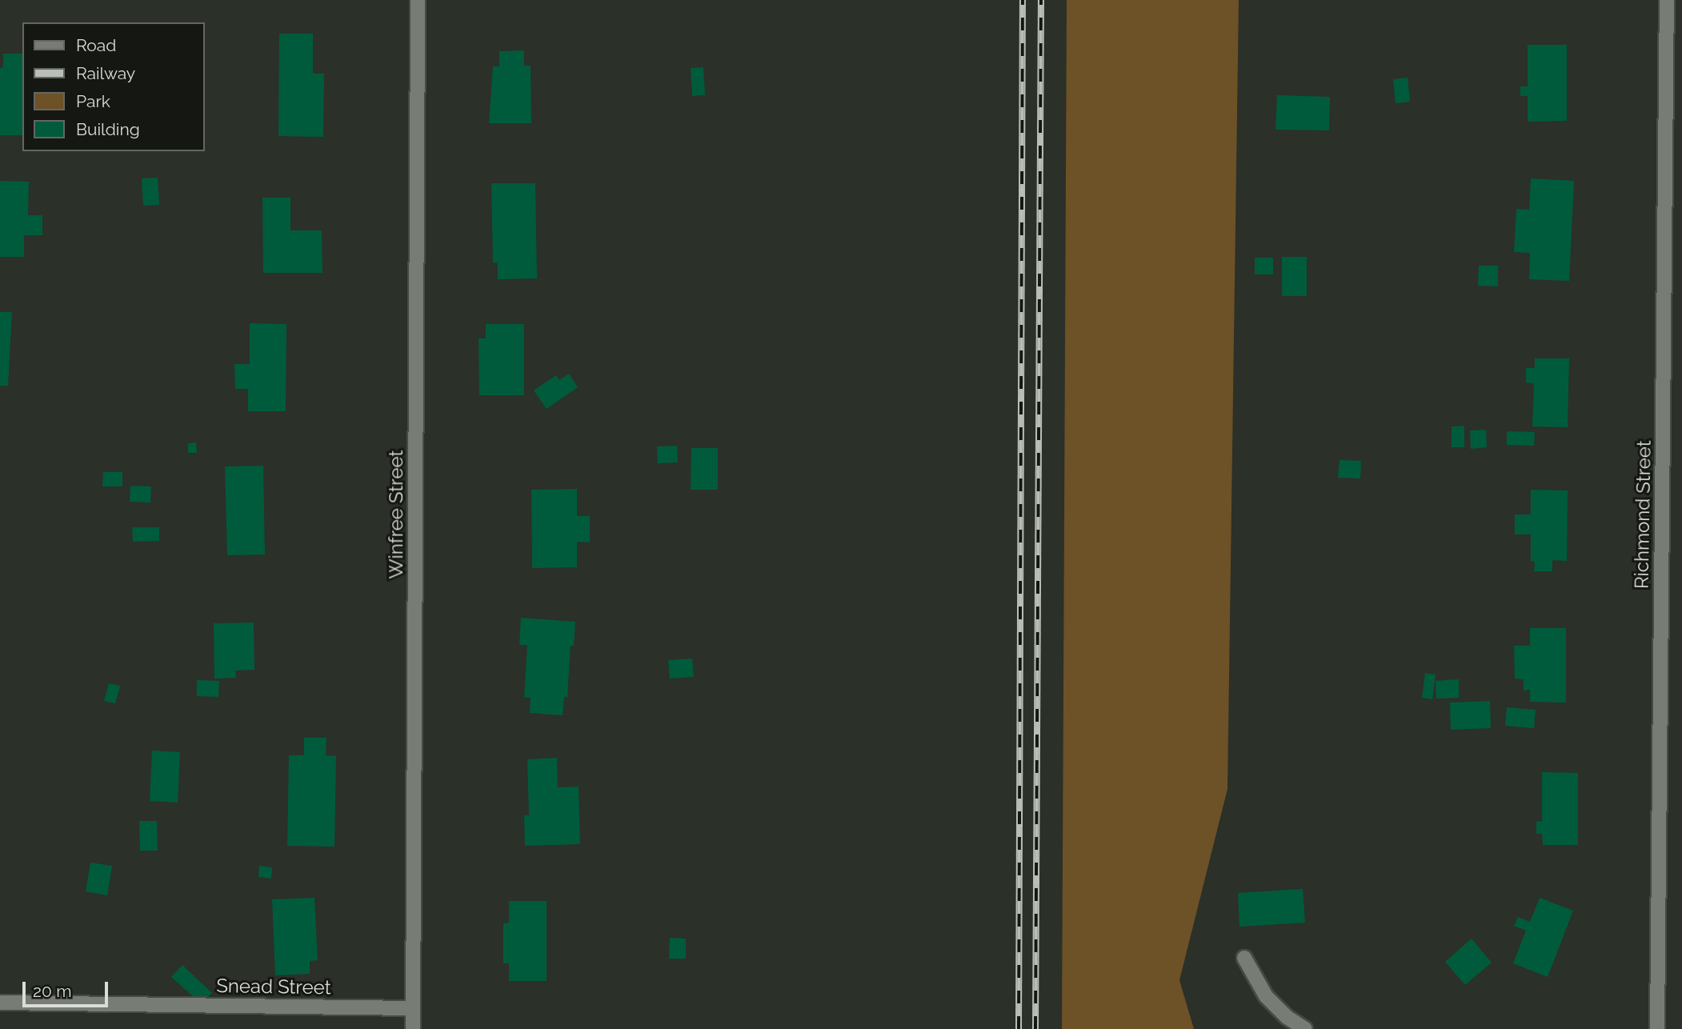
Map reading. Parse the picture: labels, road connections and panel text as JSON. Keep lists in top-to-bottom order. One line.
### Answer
{"streets":{"street":["Winfree Street","Richmond Street","Snead Street"]},"crossings":[["Winfree Street","Snead Street"]],"legend":["Road","Railway","Park","Building"],"scale_bar":"20 m"}
